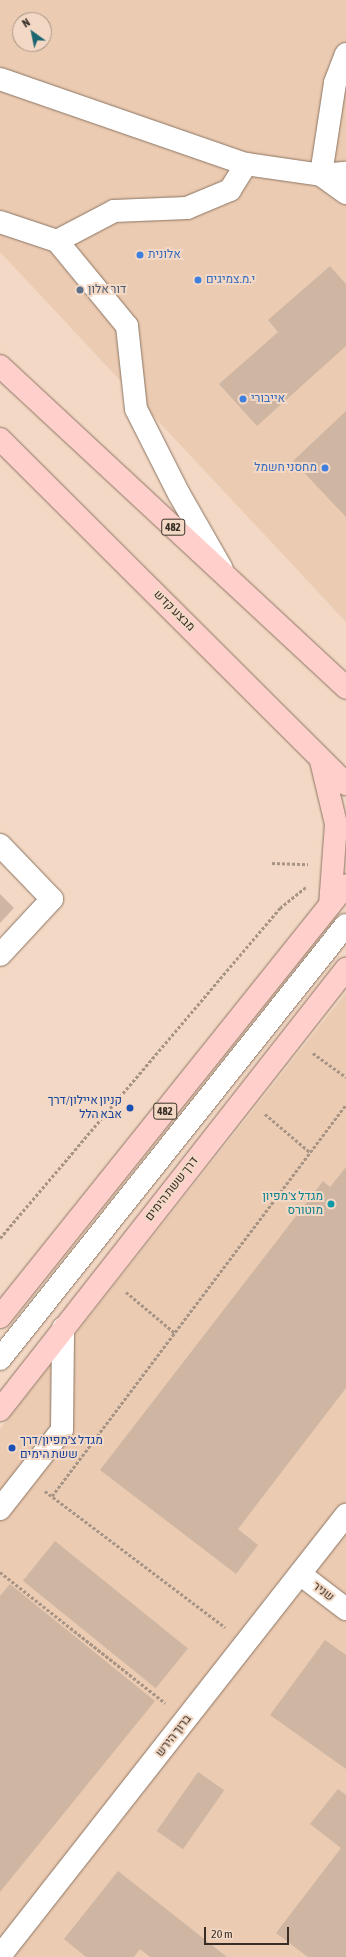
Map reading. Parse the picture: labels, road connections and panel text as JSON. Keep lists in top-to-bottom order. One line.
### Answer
{"streets":{"main road":["482","מבצע קדש","דרך ששת הימים"],"street":["שניר","ברוך הירש"]},"crossings":[["שניר","ברוך הירש"]],"places":["אלונית","י.מ.צמיגים","דור אלון","אייבורי","מחסני חשמל","קניון איילון/דרך אבא הלל","מגדל צ'מפיון מוטורס","מגדל צ׳מפיון/דרך ששת הימים"],"scale_bar":"20 m","north":"top left"}
